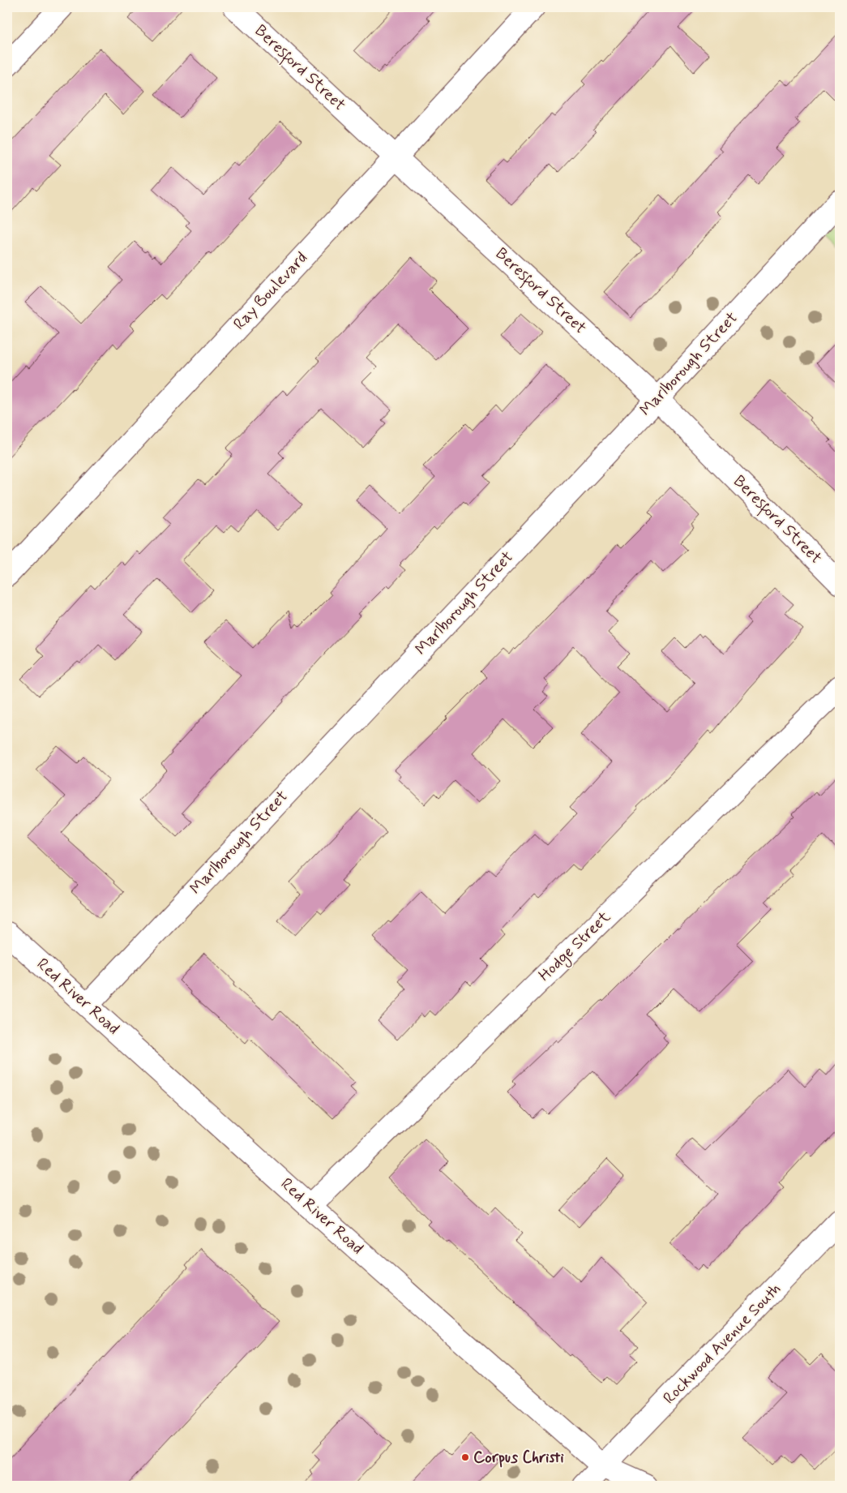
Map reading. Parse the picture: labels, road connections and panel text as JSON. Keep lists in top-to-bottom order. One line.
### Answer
{"streets":{"street":["Beresford Street","Ray Boulevard","Marlborough Street","Hodge Street","Red River Road","Rockwood Avenue South"]},"crossings":[["Beresford Street","Ray Boulevard"],["Beresford Street","Marlborough Street"],["Marlborough Street","Red River Road"],["Hodge Street","Red River Road"],["Red River Road","Rockwood Avenue South"]],"places":["Corpus Christi"]}
